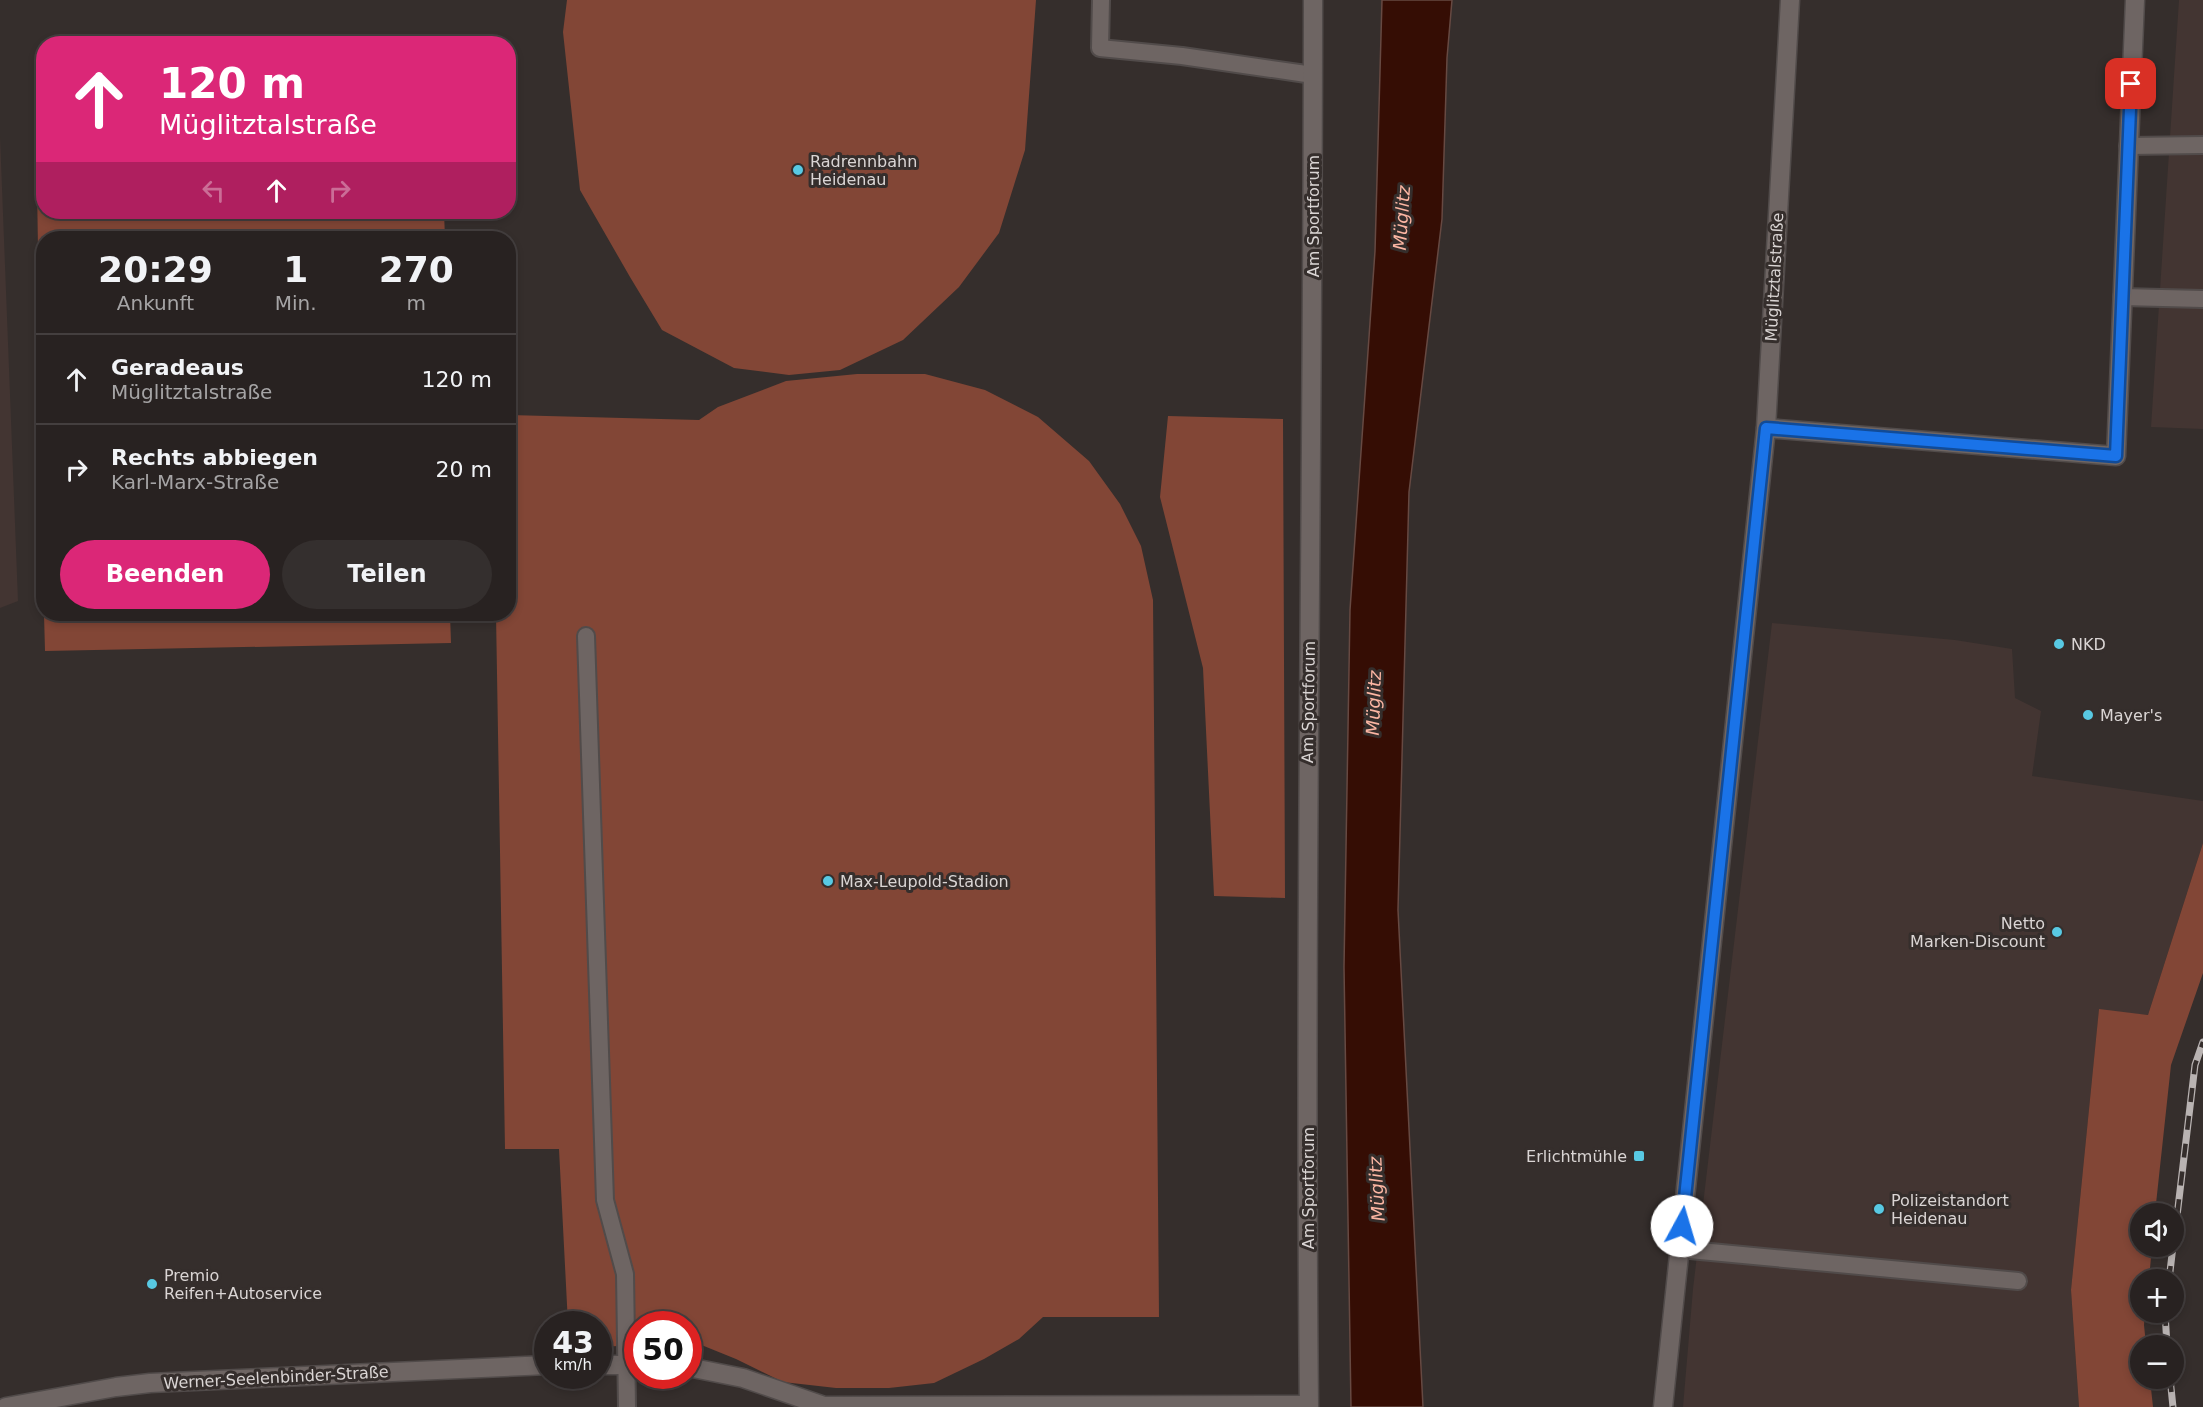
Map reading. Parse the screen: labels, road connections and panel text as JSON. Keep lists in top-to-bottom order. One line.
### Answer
{"streets":{"street":["Am Sportforum","Müglitztalstraße","Werner-Seelenbinder-Straße"]},"water":["Müglitz"],"places":{"other":["Radrennbahn Heidenau","NKD","Mayer's","Max-Leupold-Stadion","Netto Marken-Discount","Polizeistandort Heidenau","Premio Reifen+Autoservice"],"transit":["Erlichtmühle"]},"page":{"turn":["120 m","Müglitztalstraße"],"eta":["20:29","Ankunft","1","Min.","270","m"],"list":[{"name":"Geradeaus","note":"Müglitztalstraße","value":"120 m"},{"name":"Rechts abbiegen","note":"Karl-Marx-Straße","value":"20 m"}],"buttons":["Beenden","Teilen"],"map_buttons":["+","−"],"speed":"43 km/h","limit":"50"}}
